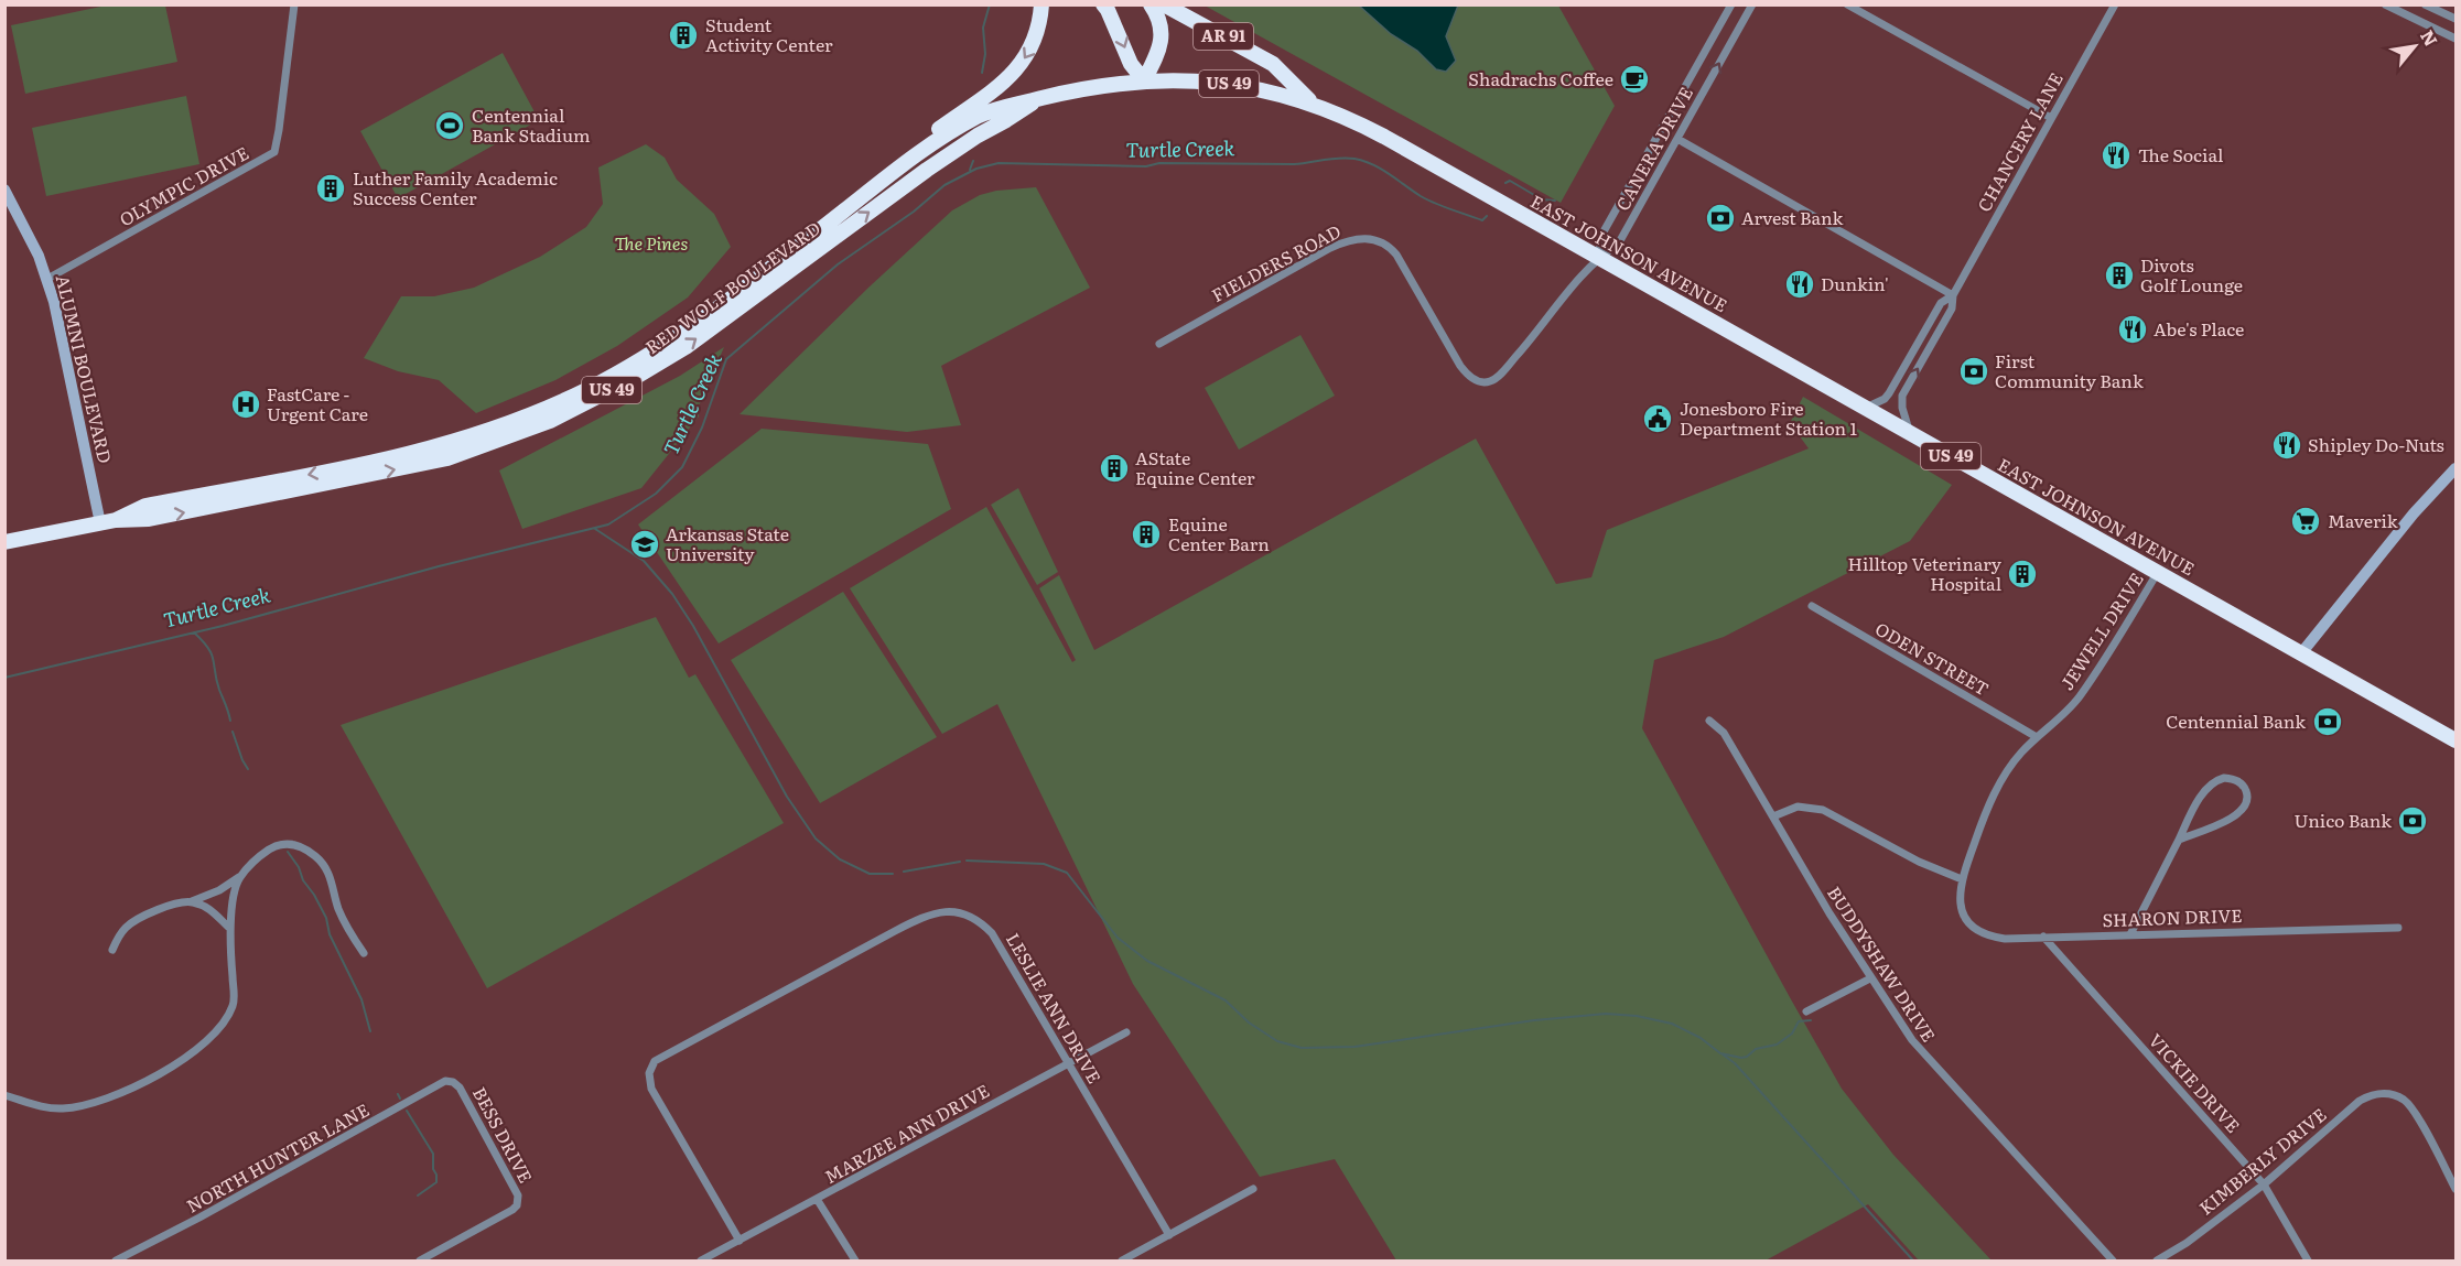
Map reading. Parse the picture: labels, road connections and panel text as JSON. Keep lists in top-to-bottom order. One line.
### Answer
{"streets":{"highway":["AR 91","US 49","EAST JOHNSON AVENUE","RED WOLF BOULEVARD"],"street":["CHANCERY LANE","CANERA DRIVE","OLYMPIC DRIVE","FIELDERS ROAD","ALUMNI BOULEVARD","JEWELL DRIVE","ODEN STREET","SHARON DRIVE","BUDDYSHAW DRIVE","LESLIE ANN DRIVE","VICKIE DRIVE","MARZEE ANN DRIVE","BESS DRIVE","NORTH HUNTER LANE","KIMBERLY DRIVE"]},"crossings":[["AR 91","RED WOLF BOULEVARD"],["CHANCERY LANE","EAST JOHNSON AVENUE"],["CANERA DRIVE","EAST JOHNSON AVENUE"],["CANERA DRIVE","FIELDERS ROAD"],["OLYMPIC DRIVE","ALUMNI BOULEVARD"],["EAST JOHNSON AVENUE","FIELDERS ROAD"],["EAST JOHNSON AVENUE","RED WOLF BOULEVARD"],["EAST JOHNSON AVENUE","JEWELL DRIVE"],["RED WOLF BOULEVARD","ALUMNI BOULEVARD"],["JEWELL DRIVE","ODEN STREET"],["JEWELL DRIVE","SHARON DRIVE"],["SHARON DRIVE","VICKIE DRIVE"],["LESLIE ANN DRIVE","MARZEE ANN DRIVE"],["VICKIE DRIVE","KIMBERLY DRIVE"],["BESS DRIVE","NORTH HUNTER LANE"]],"water":["Turtle Creek"],"parks":["The Pines"],"places":{"building":["Student Activity Center","Luther Family Academic Success Center","Divots Golf Lounge","AState Equine Center","Equine Center Barn","Hilltop Veterinary Hospital"],"cafe":["Shadrachs Coffee"],"sports":["Centennial Bank Stadium"],"restaurant":["The Social","Dunkin'","Abe's Place","Shipley Do-Nuts"],"bank":["Arvest Bank","First Community Bank","Centennial Bank","Unico Bank"],"hospital":["FastCare - Urgent Care"],"public building":["Jonesboro Fire Department Station 1"],"supermarket":["Maverik"],"school or university":["Arkansas State University"]},"north":"top right"}
